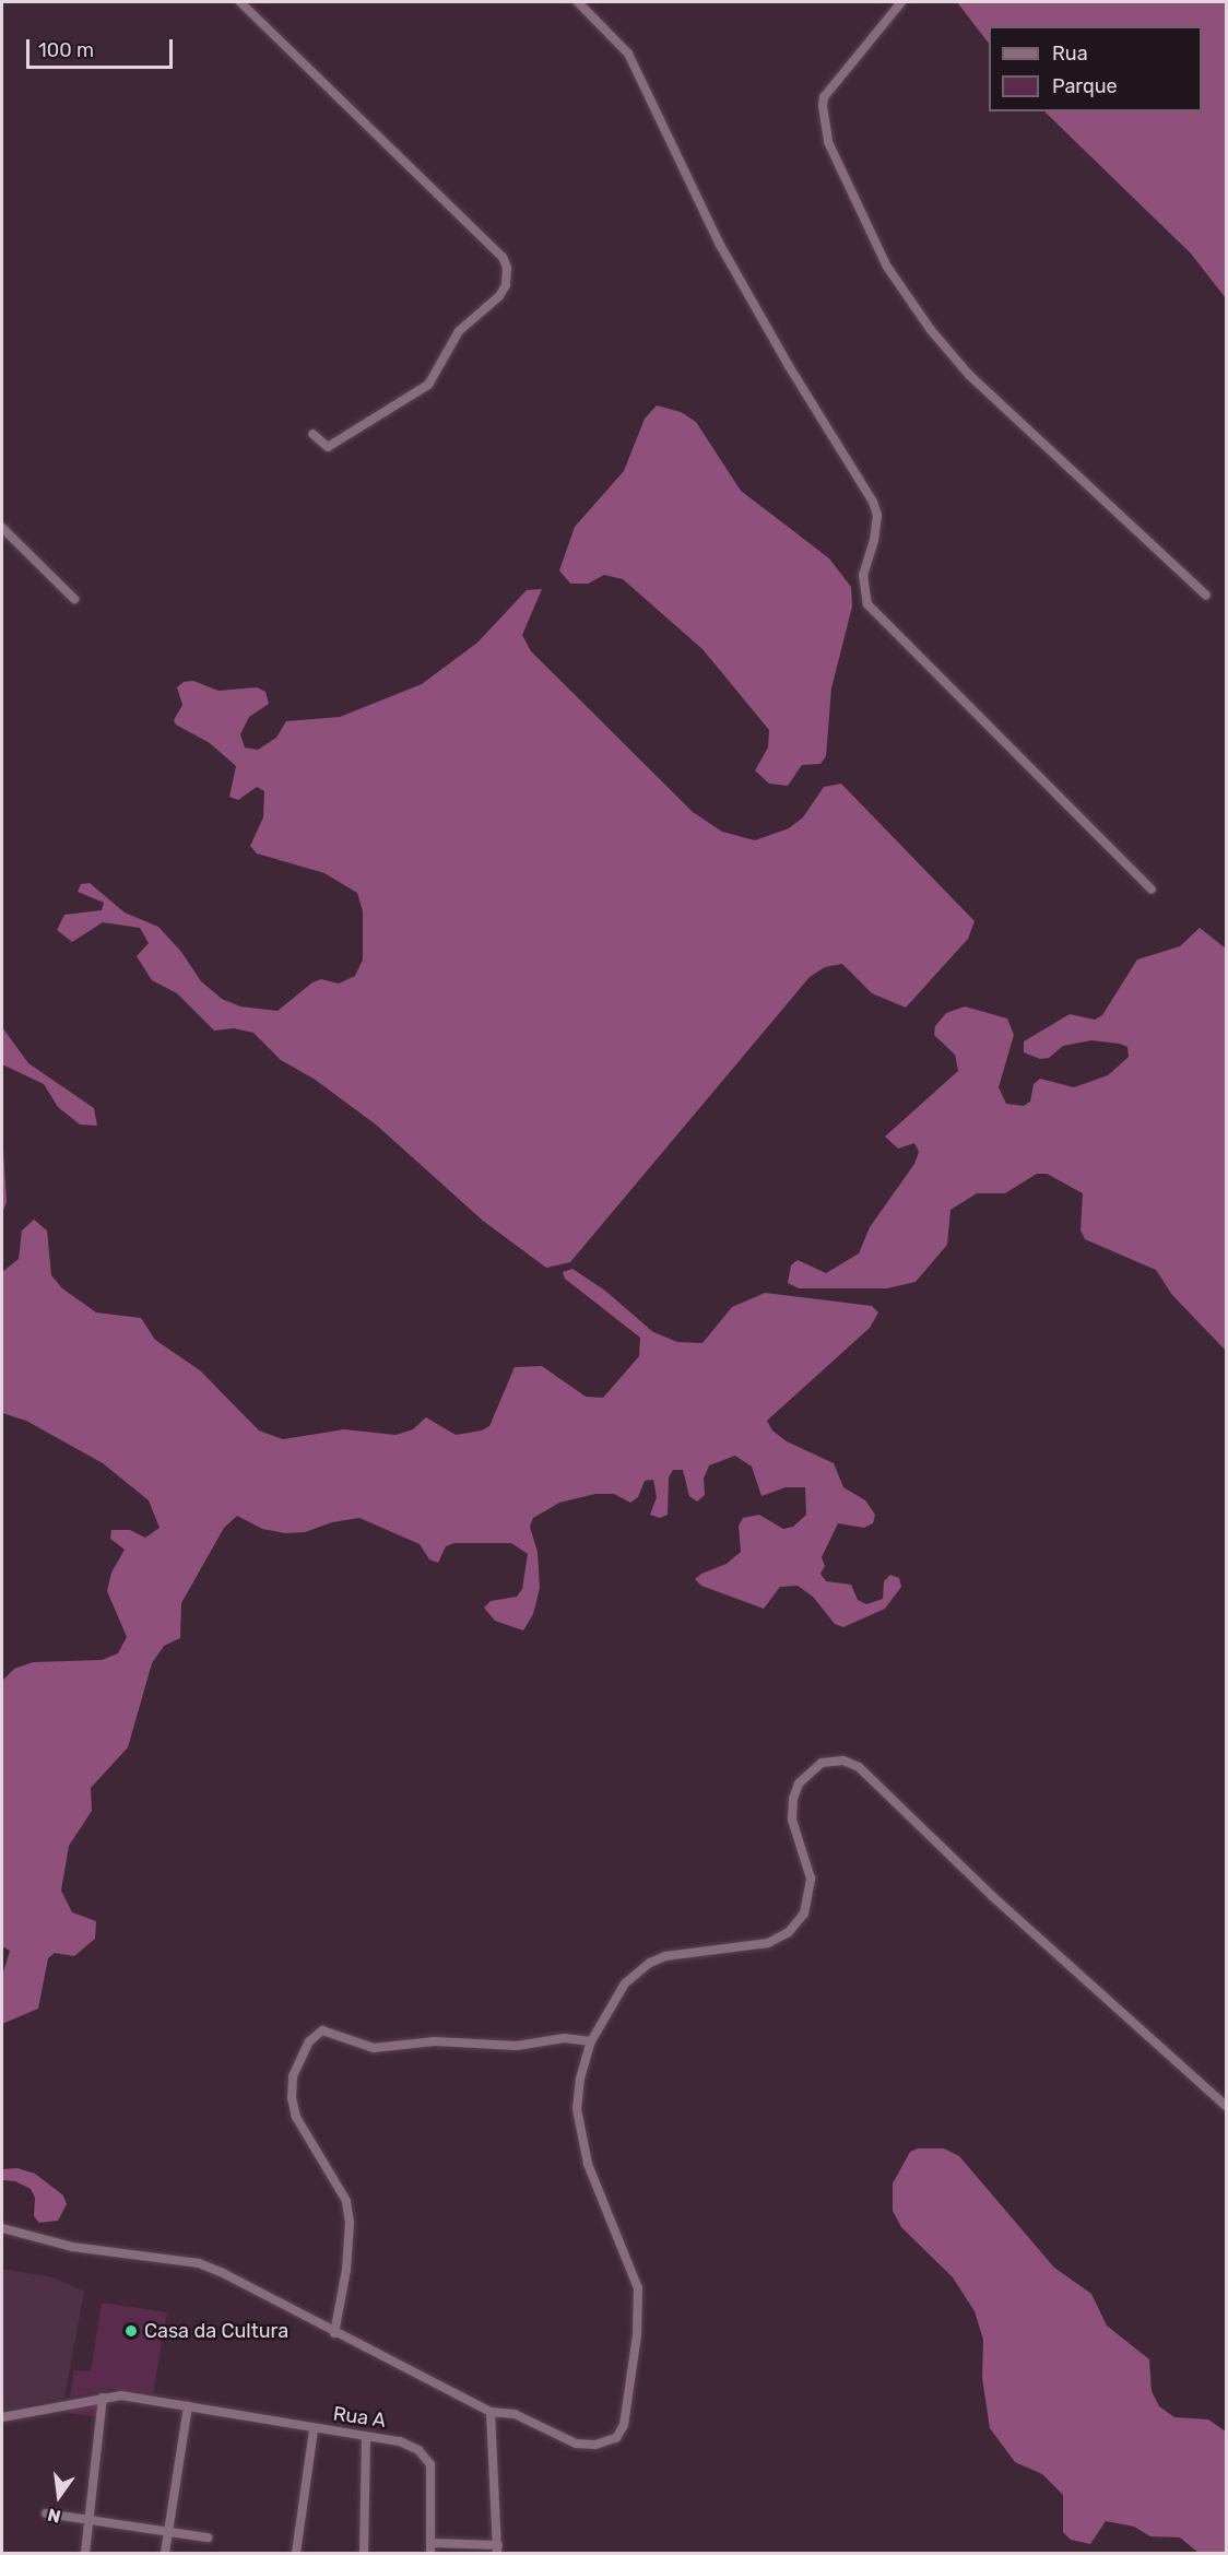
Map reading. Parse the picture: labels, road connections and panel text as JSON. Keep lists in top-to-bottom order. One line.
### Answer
{"streets":{"street":["Rua A"]},"places":["Casa da Cultura"],"legend":["Rua","Parque"],"scale_bar":"100 m","north":"bottom"}
